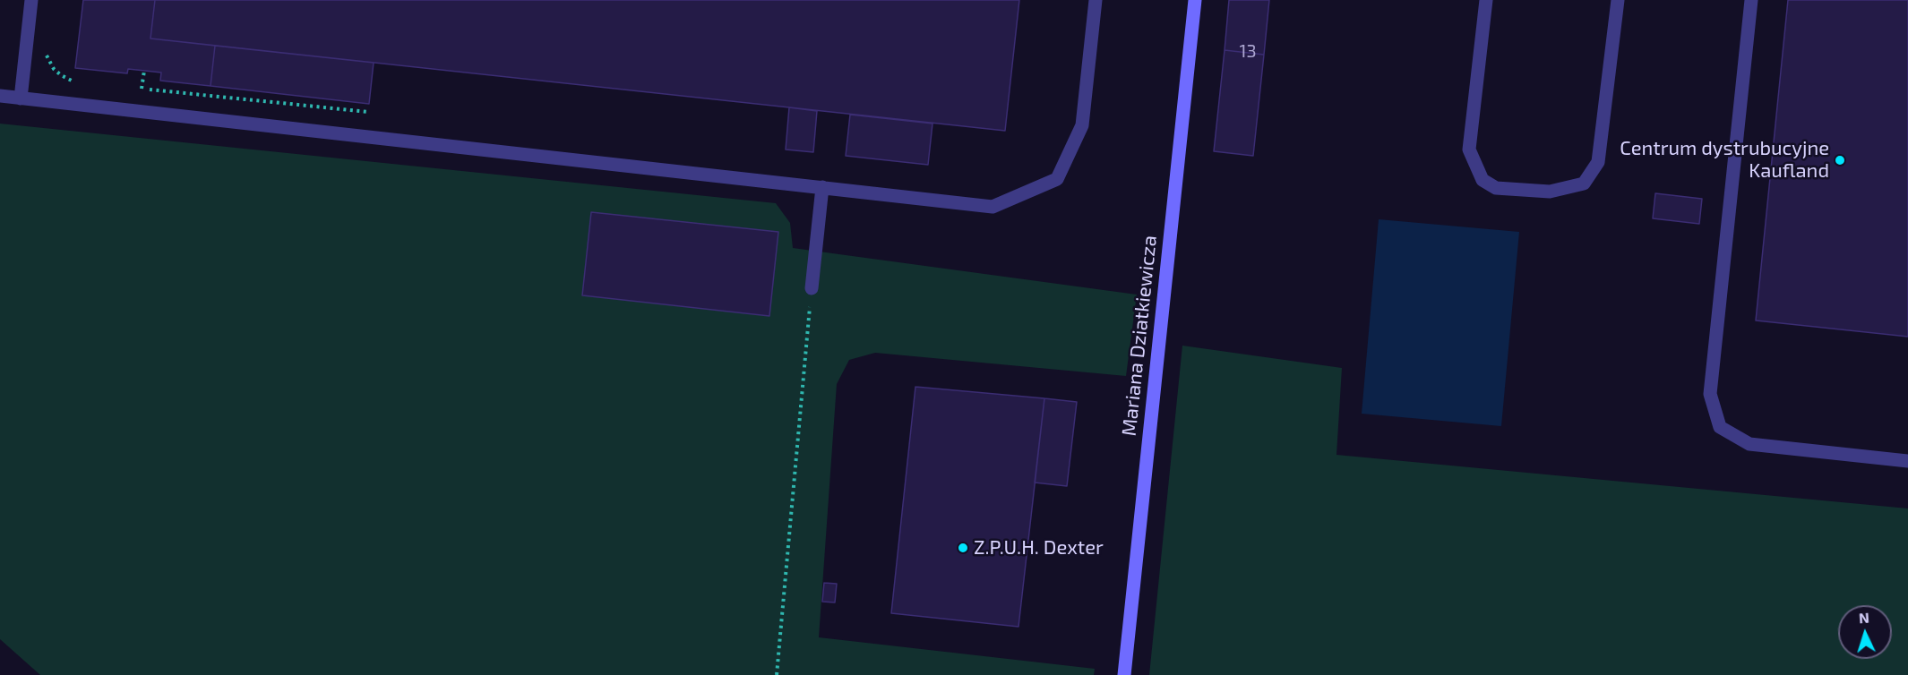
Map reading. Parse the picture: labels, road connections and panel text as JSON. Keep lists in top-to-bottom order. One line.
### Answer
{"streets":{"street":["Mariana Dziatkiewicza"]},"places":["Centrum dystrubucyjne Kaufland","Z.P.U.H. Dexter"],"house_numbers":["13"],"north":"top"}
